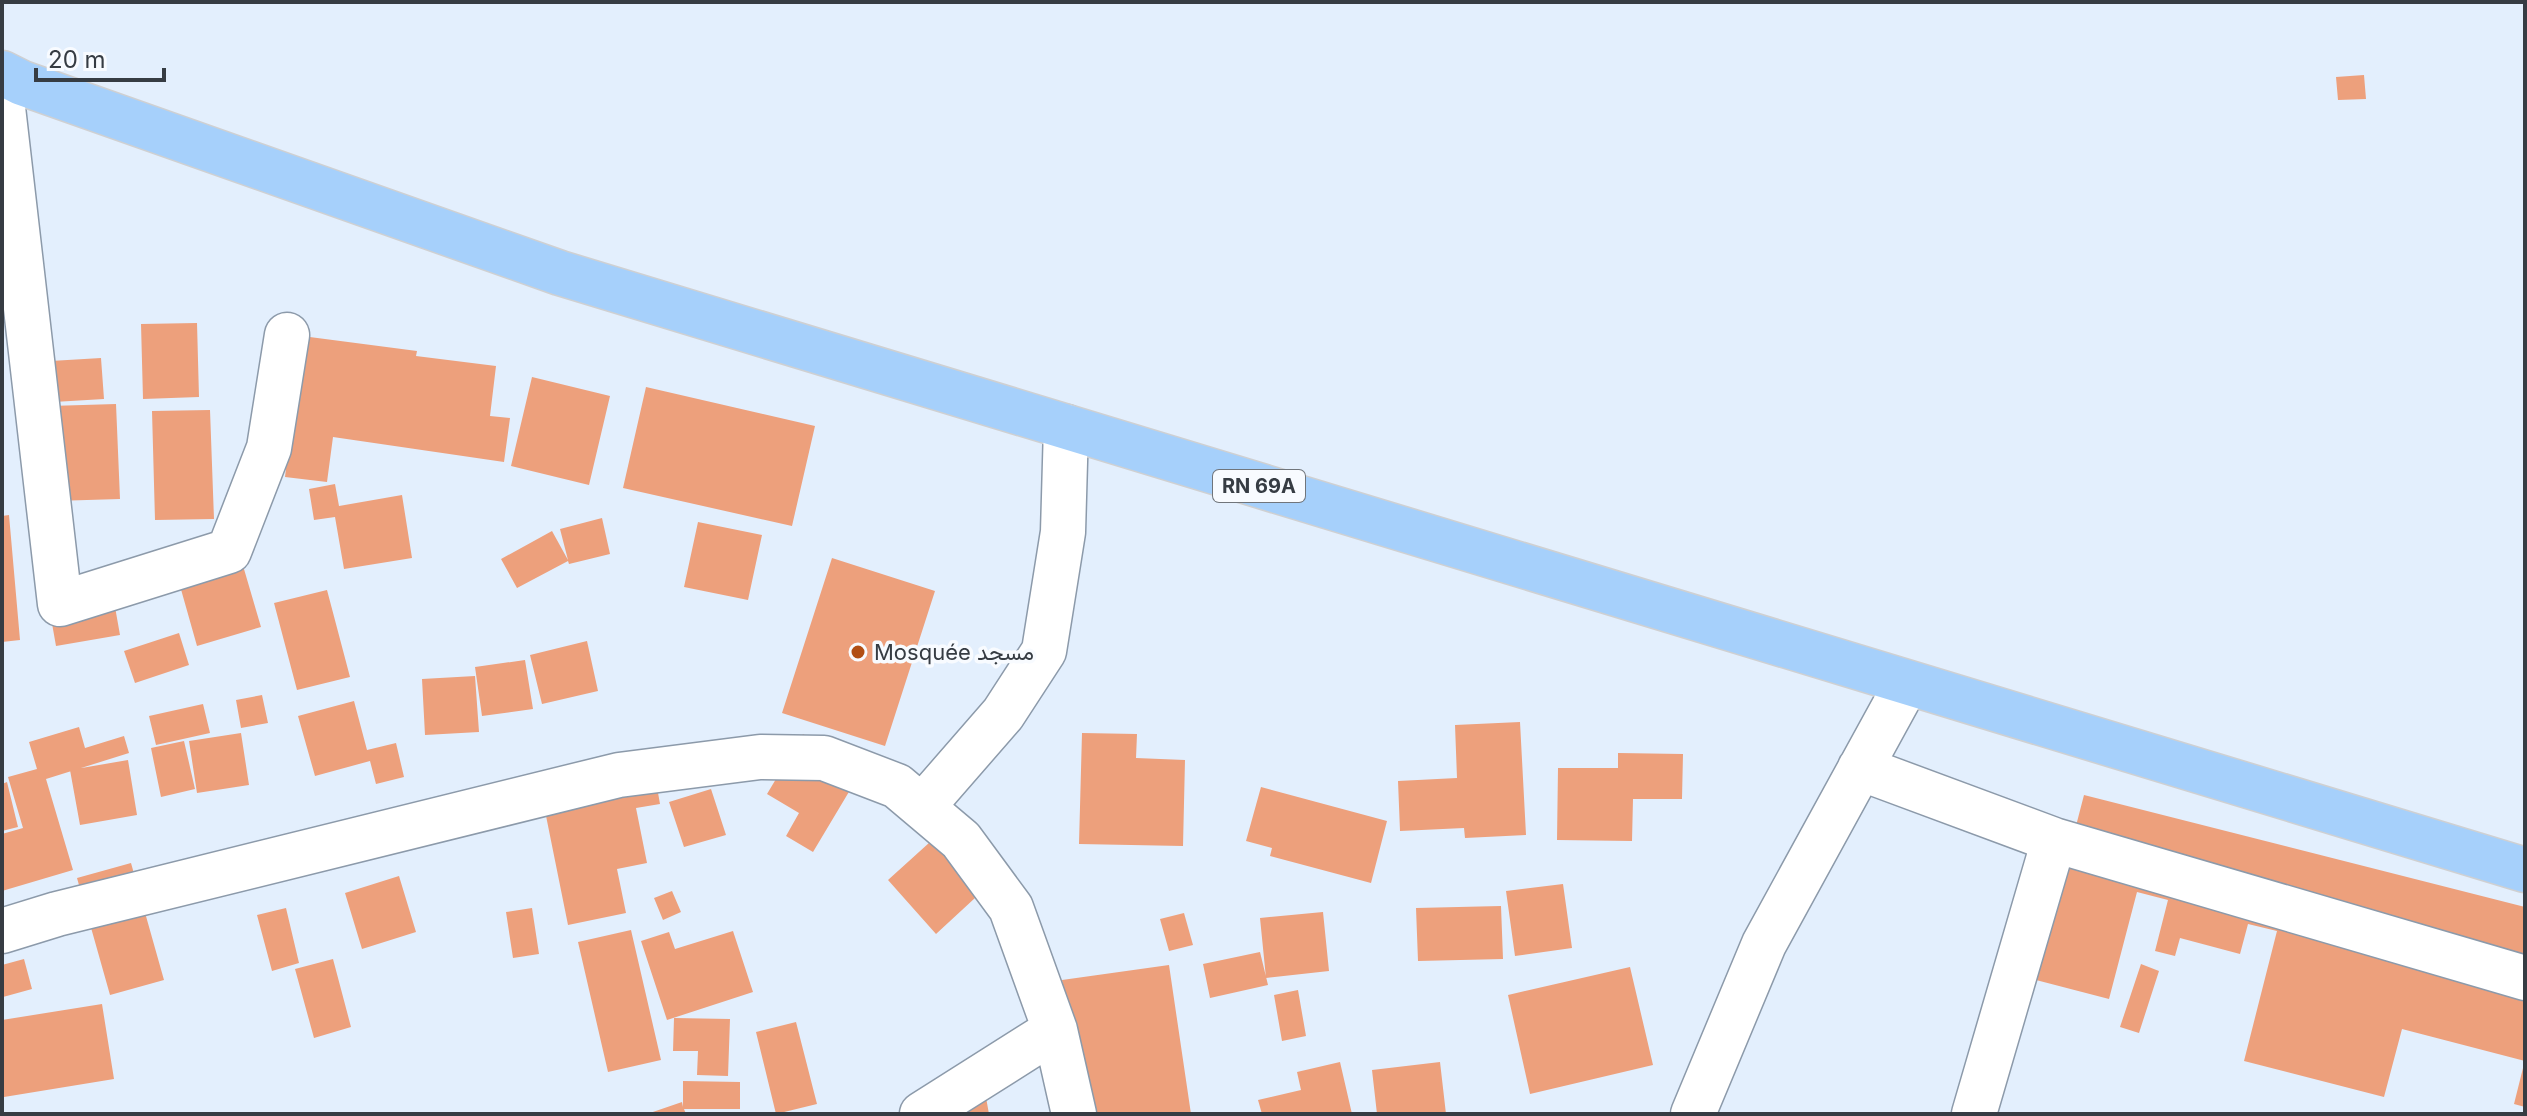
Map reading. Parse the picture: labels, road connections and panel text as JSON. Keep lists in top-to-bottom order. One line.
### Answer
{"streets":{"main road":["RN 69A"]},"places":["Mosquée مسجد"],"scale_bar":"20 m"}
